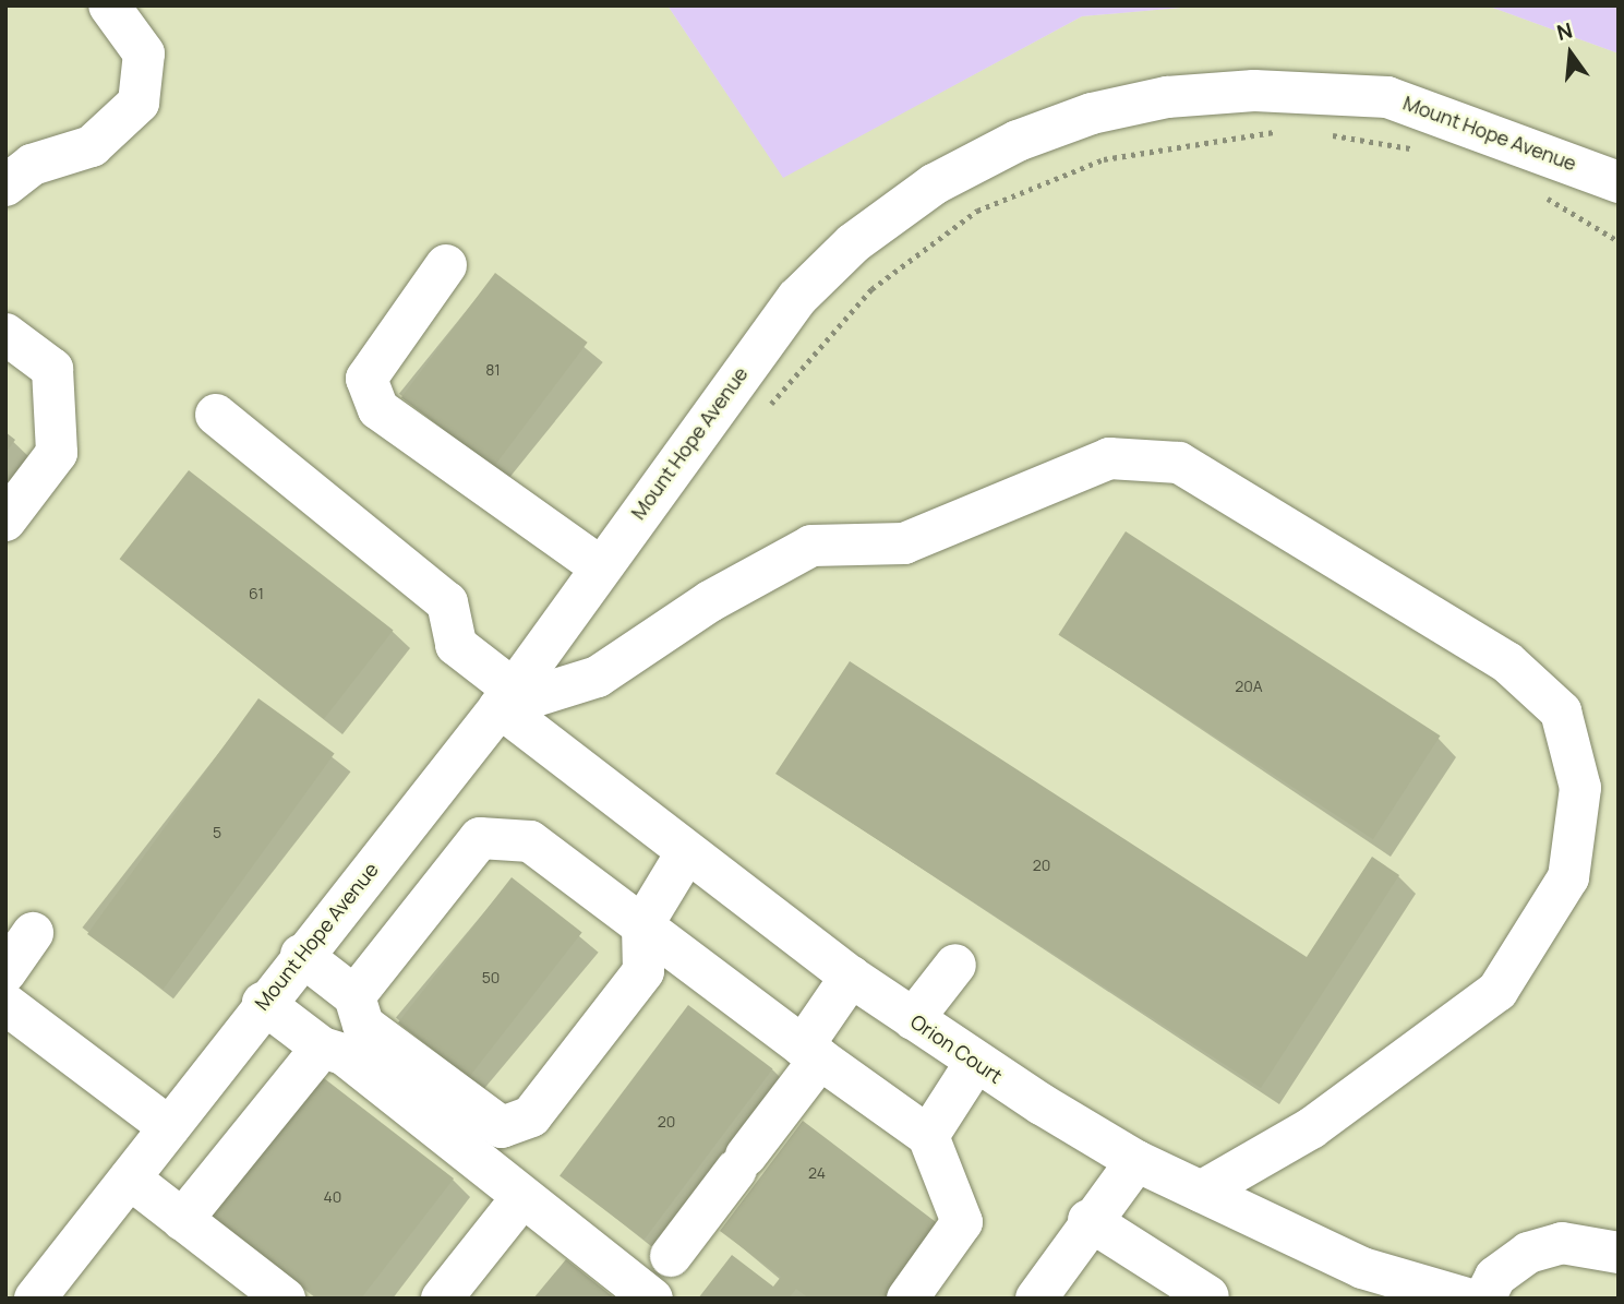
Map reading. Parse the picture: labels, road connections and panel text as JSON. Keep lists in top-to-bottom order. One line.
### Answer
{"streets":{"street":["Mount Hope Avenue","Orion Court"]},"crossings":[["Mount Hope Avenue","Orion Court"]],"house_numbers":["81","61","20A","5","20","50","20","24","40"],"north":"top"}
